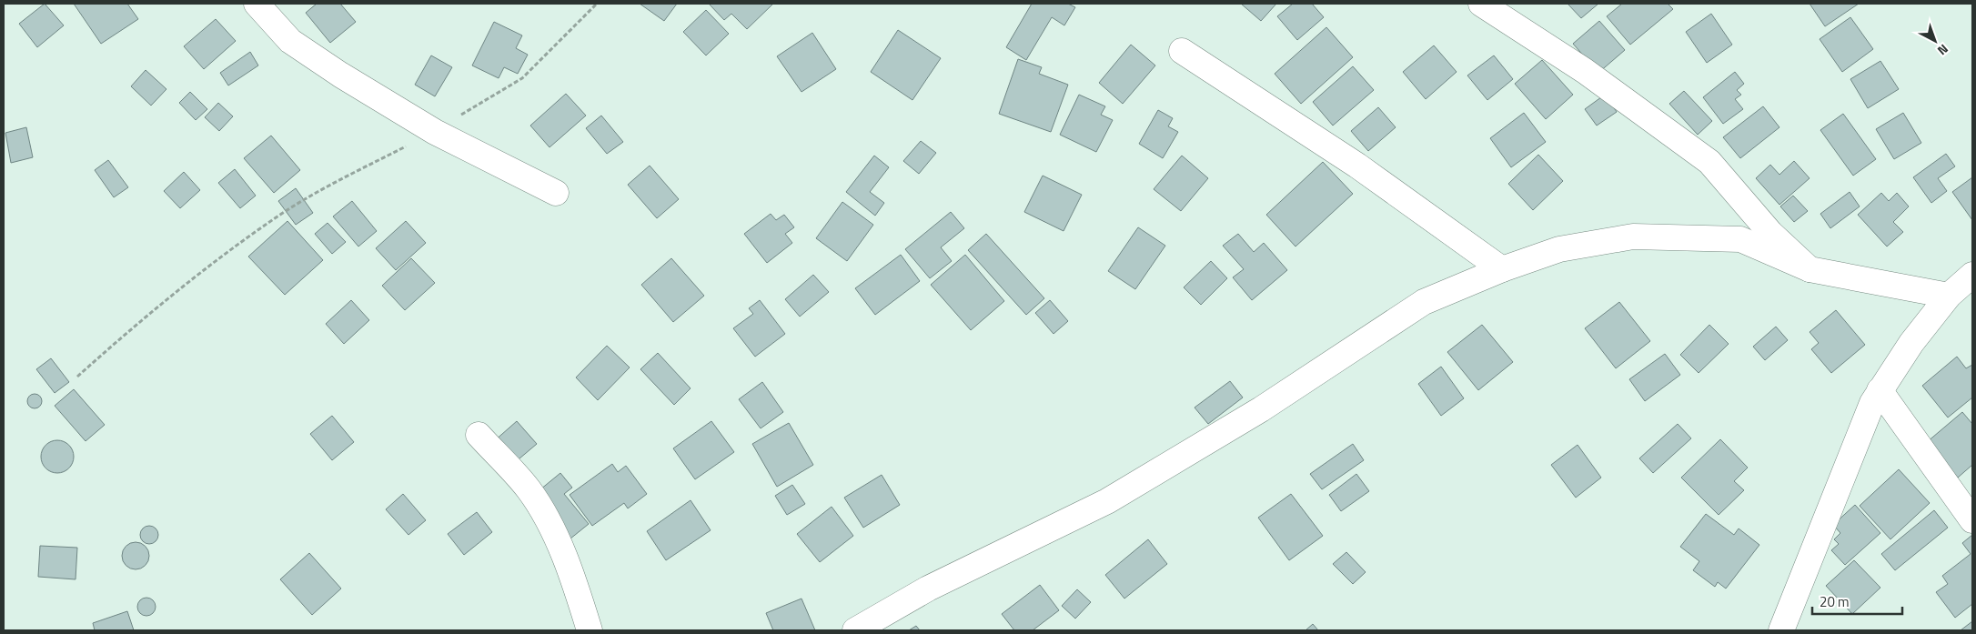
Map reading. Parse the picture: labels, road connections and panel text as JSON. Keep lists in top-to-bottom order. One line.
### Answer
{"scale_bar":"20 m","north":"bottom right"}
